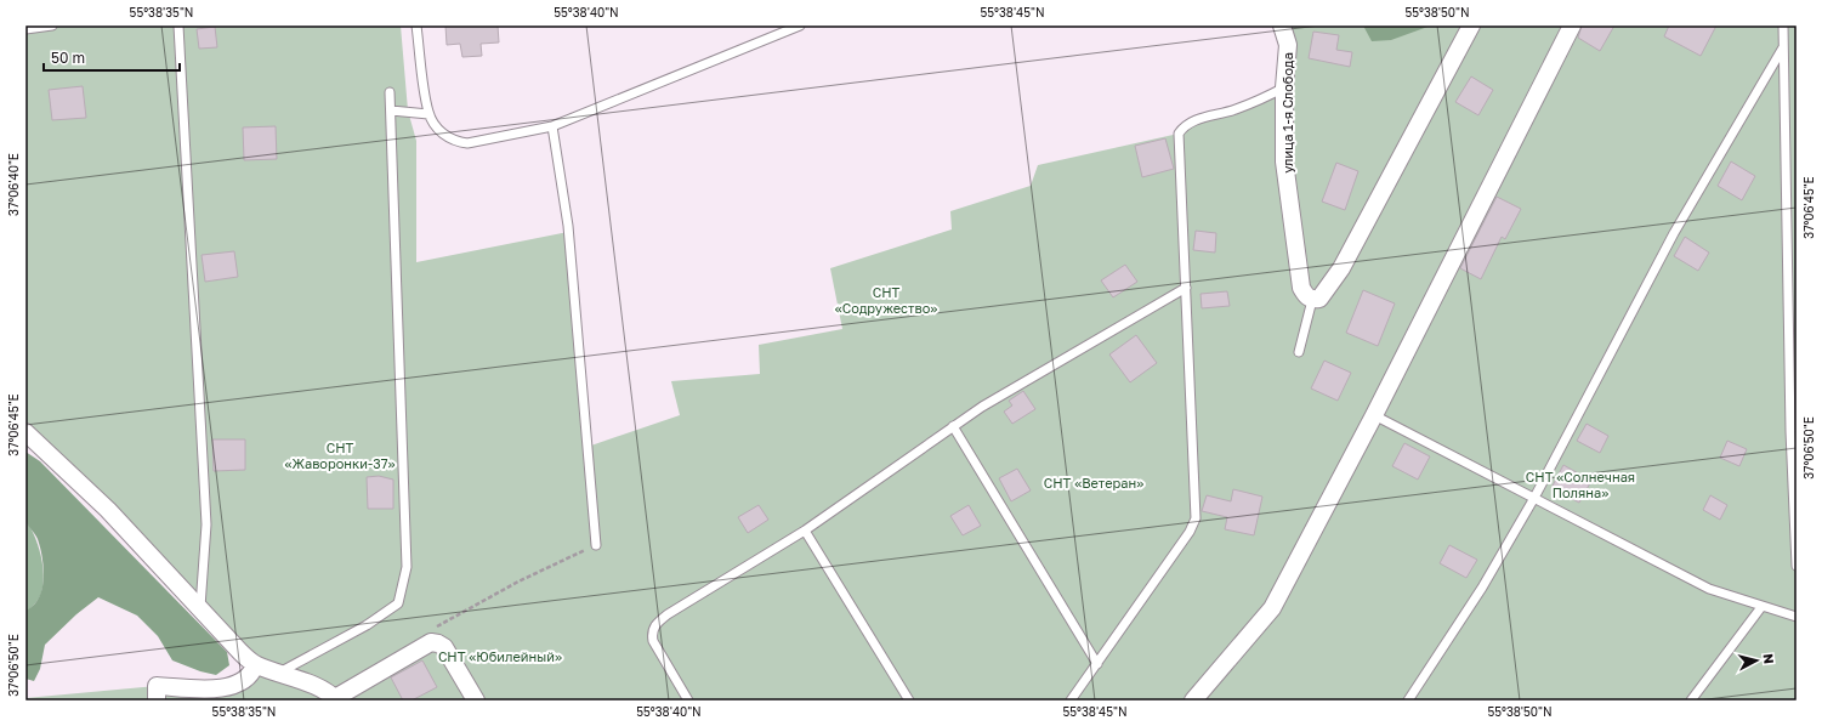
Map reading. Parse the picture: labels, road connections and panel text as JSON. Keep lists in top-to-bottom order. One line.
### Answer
{"streets":{"street":["улица 1-я Слобода"]},"parks":["СНТ «Содружество»","СНТ «Жаворонки-37»","СНТ «Солнечная Поляна»","СНТ «Ветеран»","СНТ «Юбилейный»"],"scale_bar":"50 m","north":"right","coordinates":["55°38'35\"N","55°38'40\"N","55°38'45\"N","55°38'50\"N","37°06'40\"E","37°06'45\"E","37°06'50\"E"]}
